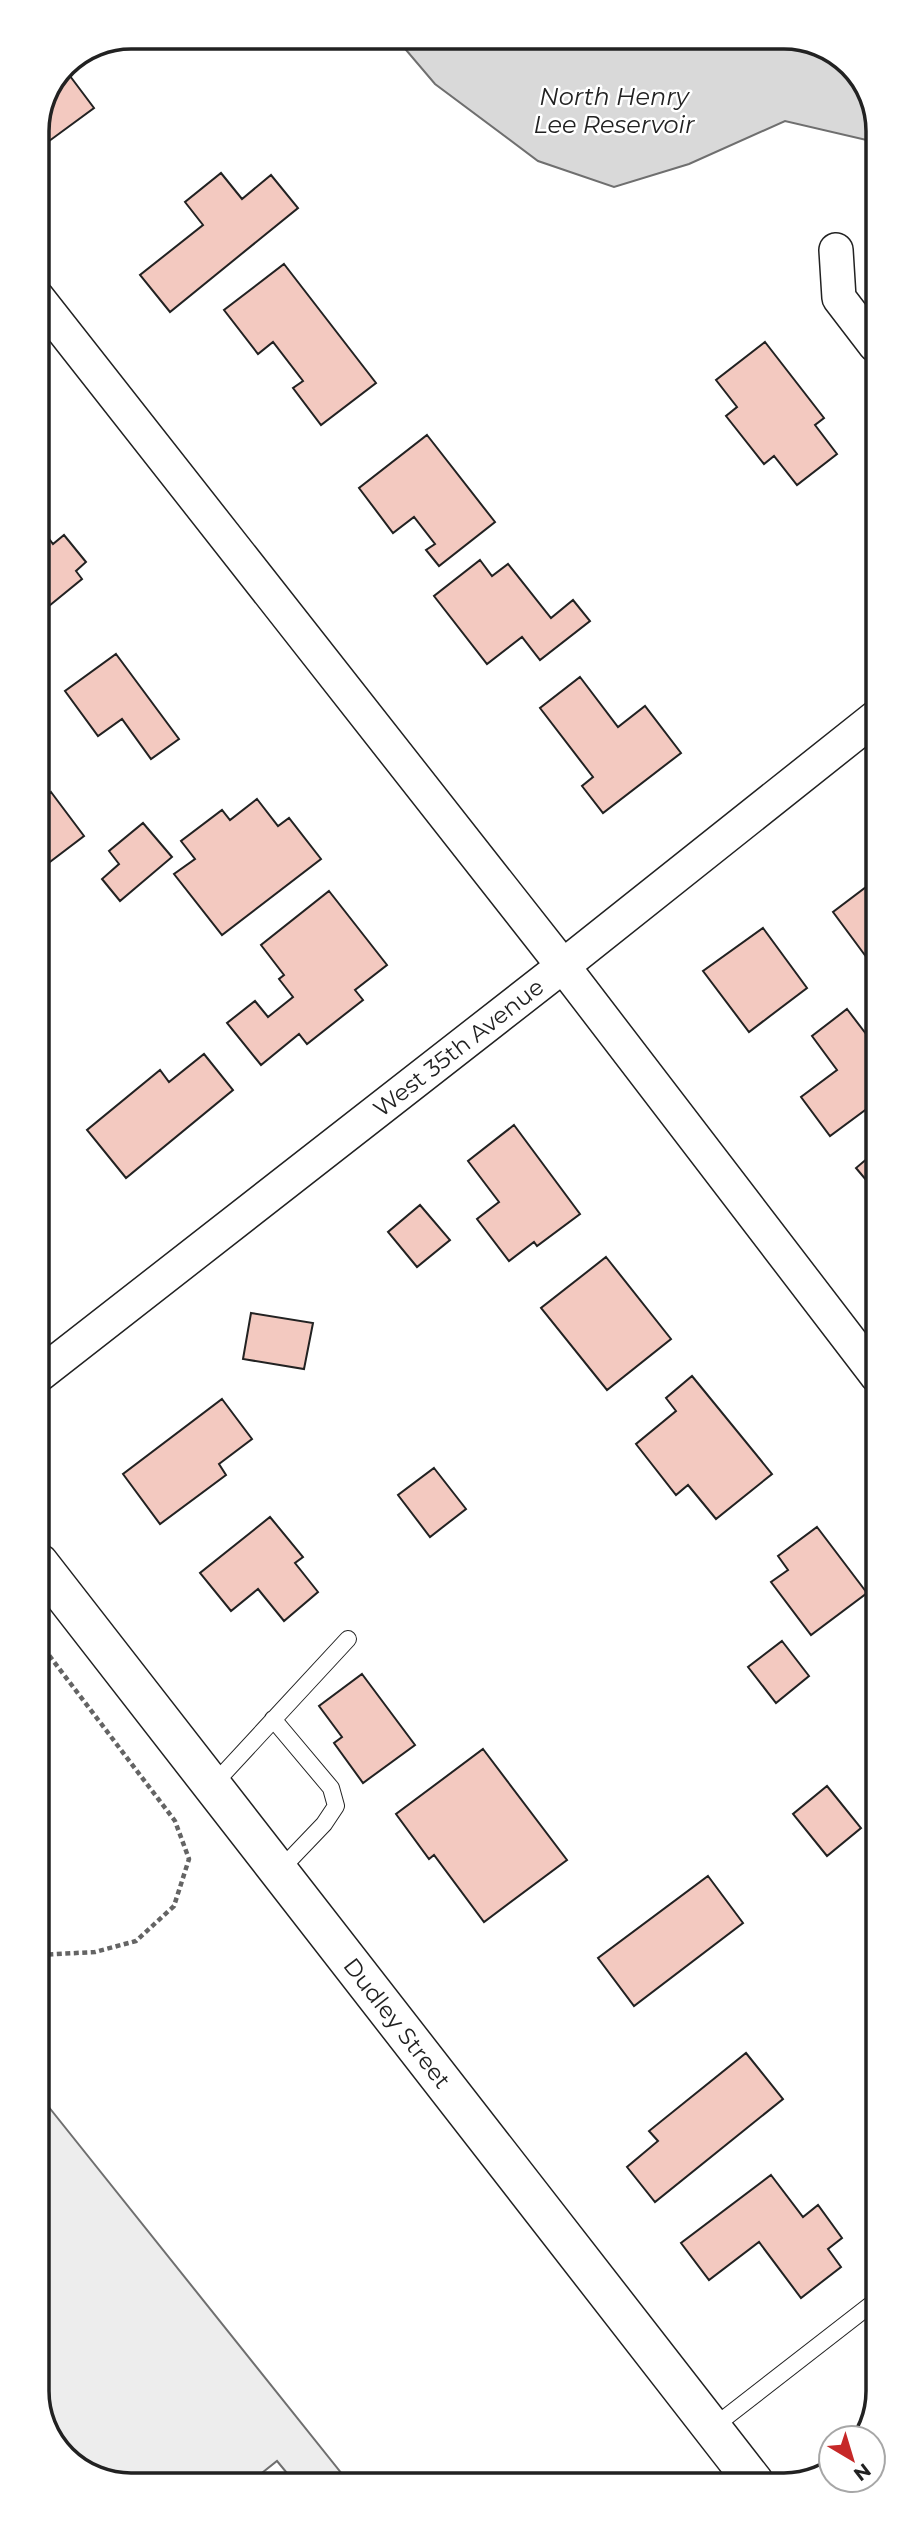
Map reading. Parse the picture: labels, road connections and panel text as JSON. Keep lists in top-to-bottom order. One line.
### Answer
{"streets":{"street":["West 35th Avenue","Dudley Street"]},"water":["North Henry Lee Reservoir"],"north":"bottom right"}
